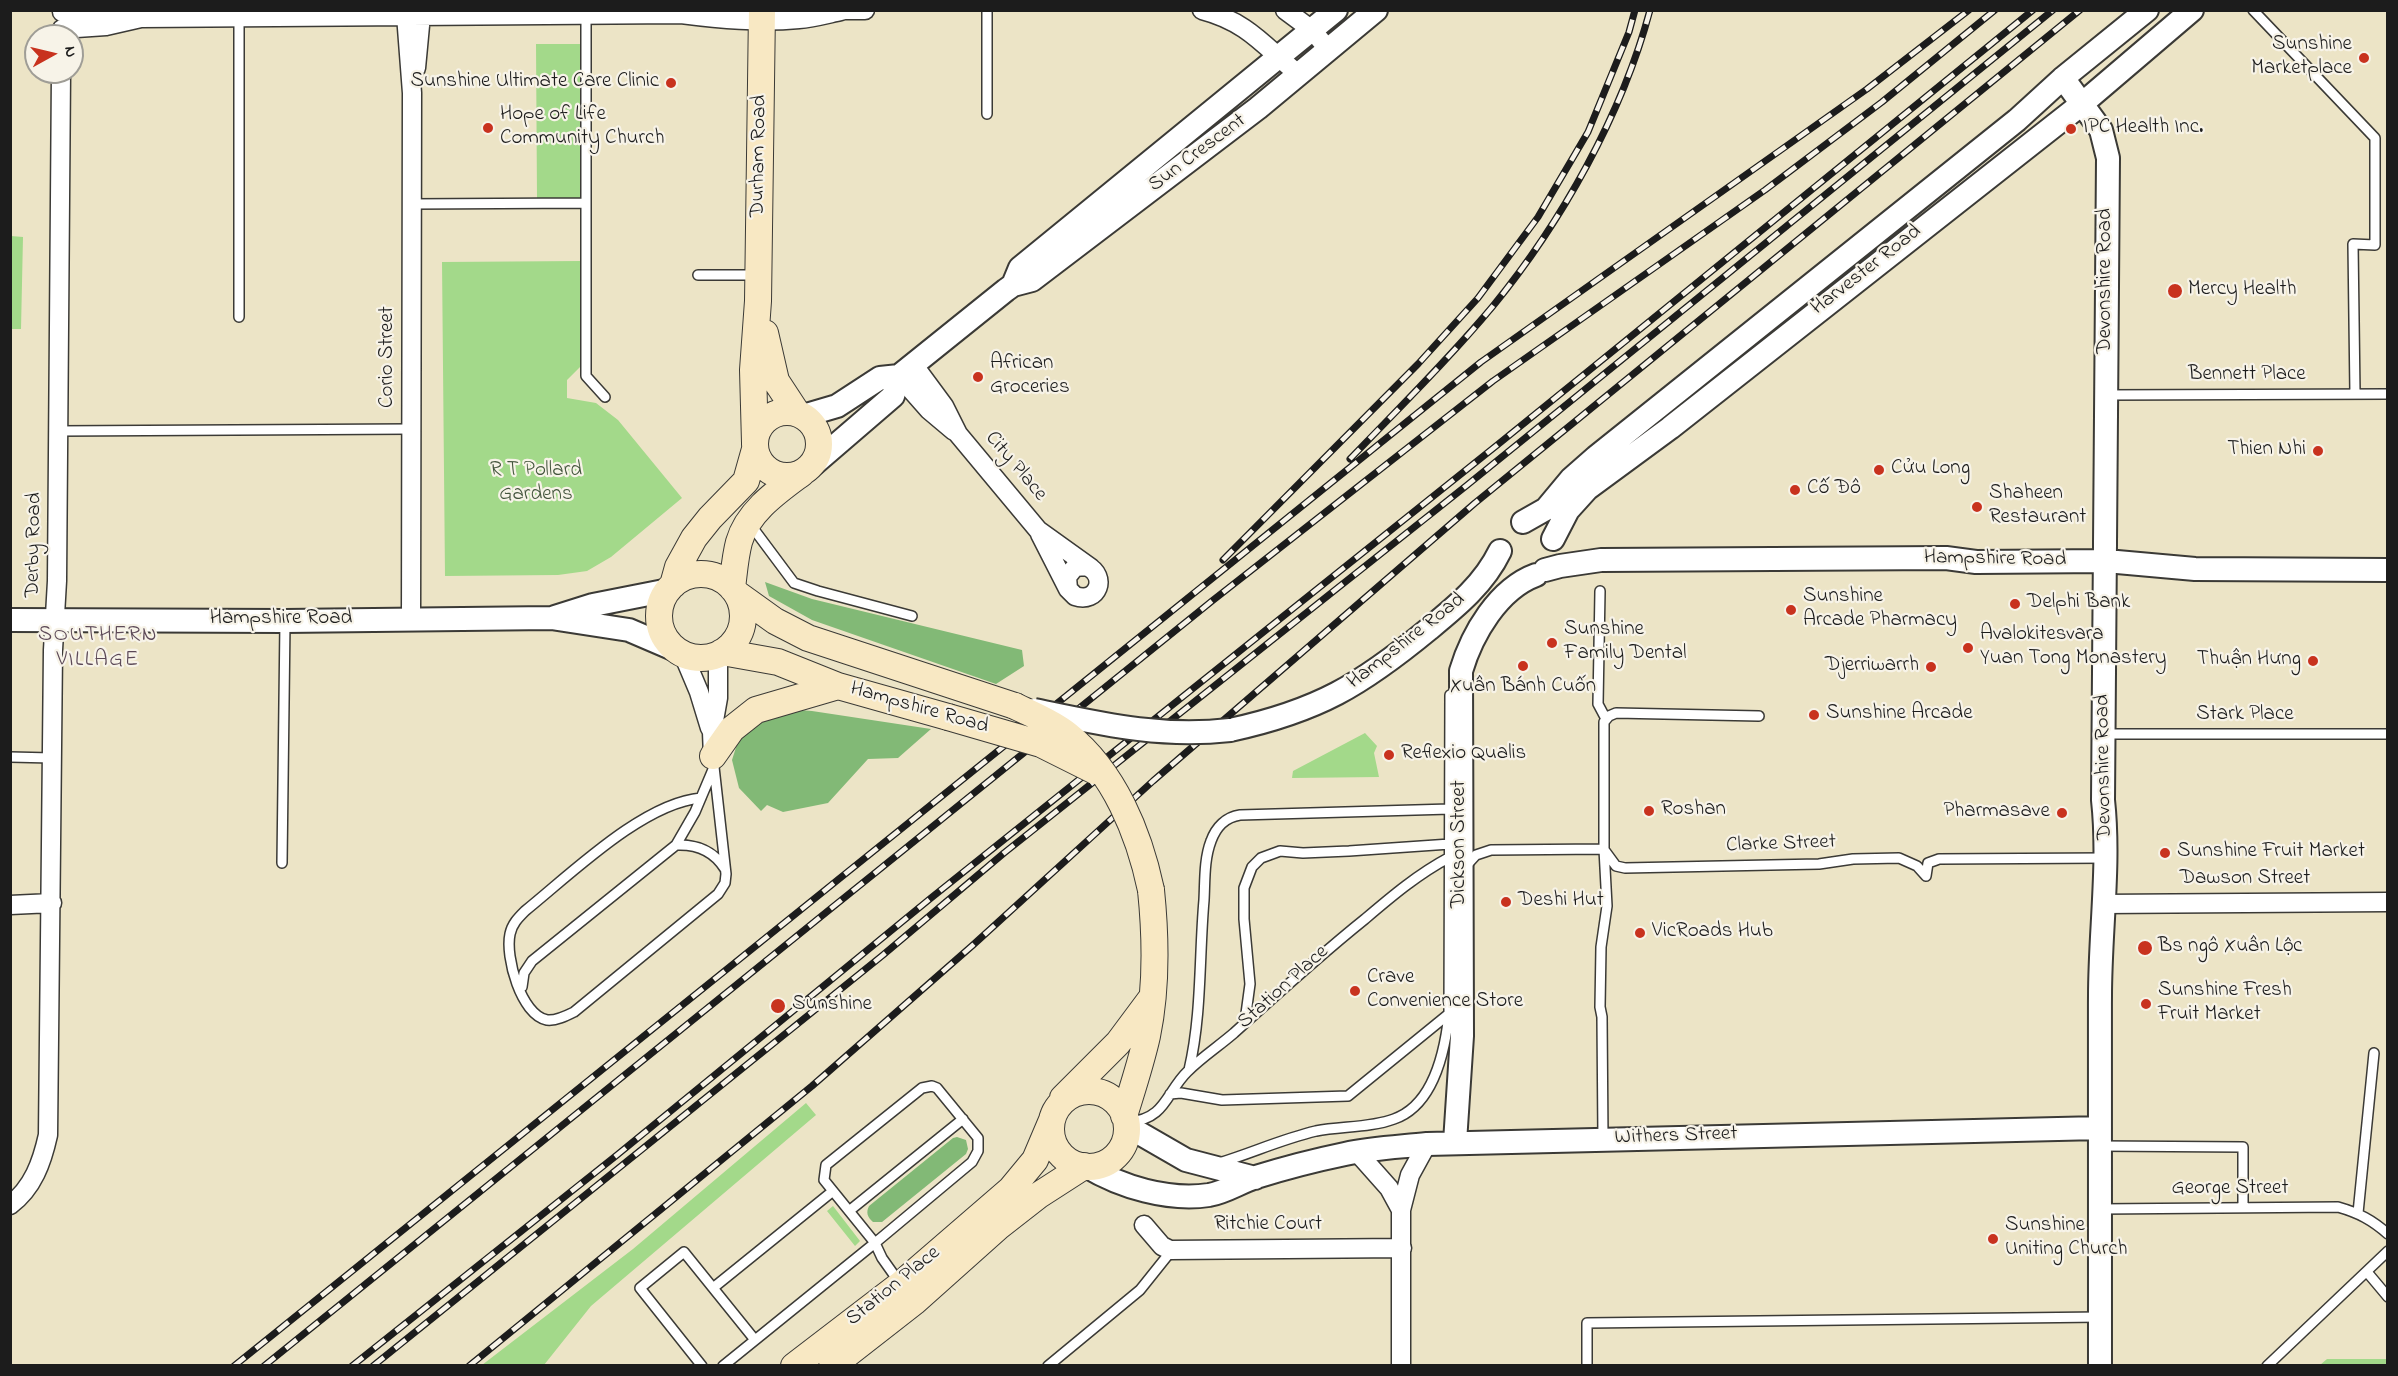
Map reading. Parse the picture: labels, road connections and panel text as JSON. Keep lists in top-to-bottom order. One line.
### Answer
{"streets":{"main road":["Sun Crescent","Durham Road","Hampshire Road","Station Place"],"street":["Harvester Road","Devonshire Road","Corio Street","City Place","Derby Road","Dickson Street","Dawson Street","Withers Street","Ritchie Court"],"lane":["Bennett Place","Stark Place","Clarke Street","George Street"]},"crossings":[["Sun Crescent","Durham Road"],["Sun Crescent","City Place"],["Sun Crescent","Hampshire Road"],["Harvester Road","Devonshire Road"],["Harvester Road","Hampshire Road"],["Harvester Road","Dickson Street"],["Devonshire Road","Bennett Place"],["Devonshire Road","Hampshire Road"],["Devonshire Road","Stark Place"],["Devonshire Road","Clarke Street"],["Devonshire Road","Dawson Street"],["Devonshire Road","Withers Street"],["Devonshire Road","George Street"],["Corio Street","Hampshire Road"],["Derby Road","Hampshire Road"],["Hampshire Road","Dickson Street"],["Hampshire Road","Station Place"],["Hampshire Road","Withers Street"],["Dickson Street","Station Place"],["Dickson Street","Withers Street"],["Station Place","Withers Street"]],"districts":["SOUTHERN VILLAGE"],"parks":["R T Pollard Gardens"],"places":["Sunshine Marketplace","Sunshine Ultimate Care Clinic","Hope of Life Community Church","IPC Health Inc.","Mercy Health","African Groceries","Thien Nhi","Cửu Long","Cố Đô","Shaheen Restaurant","Delphi Bank","Sunshine Arcade Pharmacy","Sunshine Family Dental","Avalokitesvara Yuan Tong Monastery","Thuận Hưng","Xuân Bánh Cuốn","Djerriwarrh","Sunshine Arcade","Reflexio Qualis","Roshan","Pharmasave","Sunshine Fruit Market","Deshi Hut","VicRoads Hub","Bs ngô Xuân Lộc","Crave Convenience Store","Sunshine Fresh Fruit Market","Sunshine","Sunshine Uniting Church"],"north":"right"}
